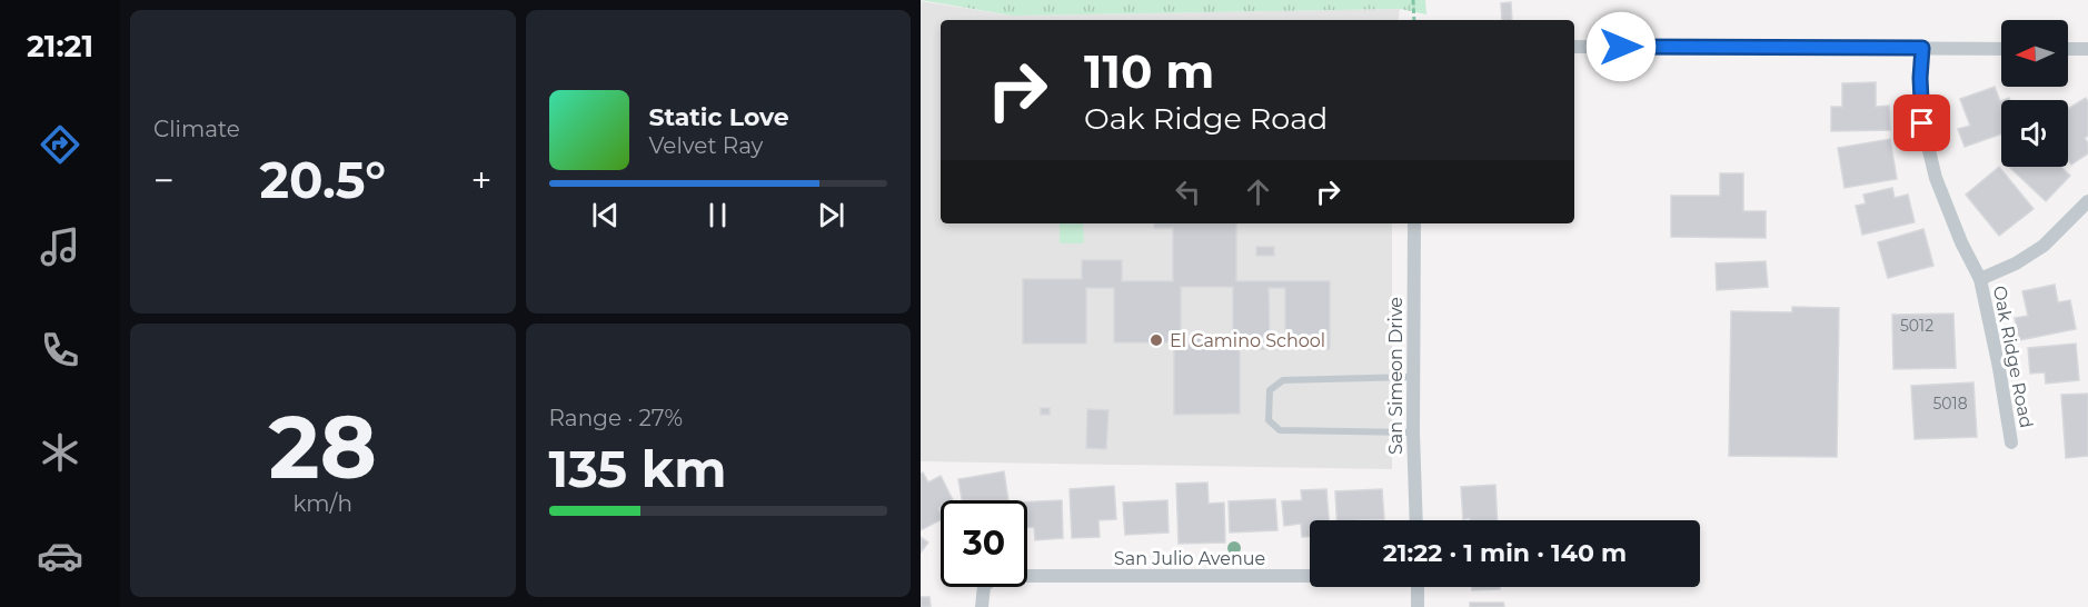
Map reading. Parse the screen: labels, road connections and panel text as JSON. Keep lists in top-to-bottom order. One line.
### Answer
{"streets":{"street":["Oak Ridge Road","San Simeon Drive","San Julio Avenue"]},"places":["El Camino School"],"house_numbers":["5012","5018"],"north":"left","page":{"tabs":"21:21","tile":["Climate",["28","km/h"],["Range · 27%","135 km"]],"turn":["110 m","Oak Ridge Road"],"song":["Static Love","Velvet Ray"],"heat":["−","20.5°","+"],"limit":"30","trip":"21:22 · 1 min · 140 m"}}
